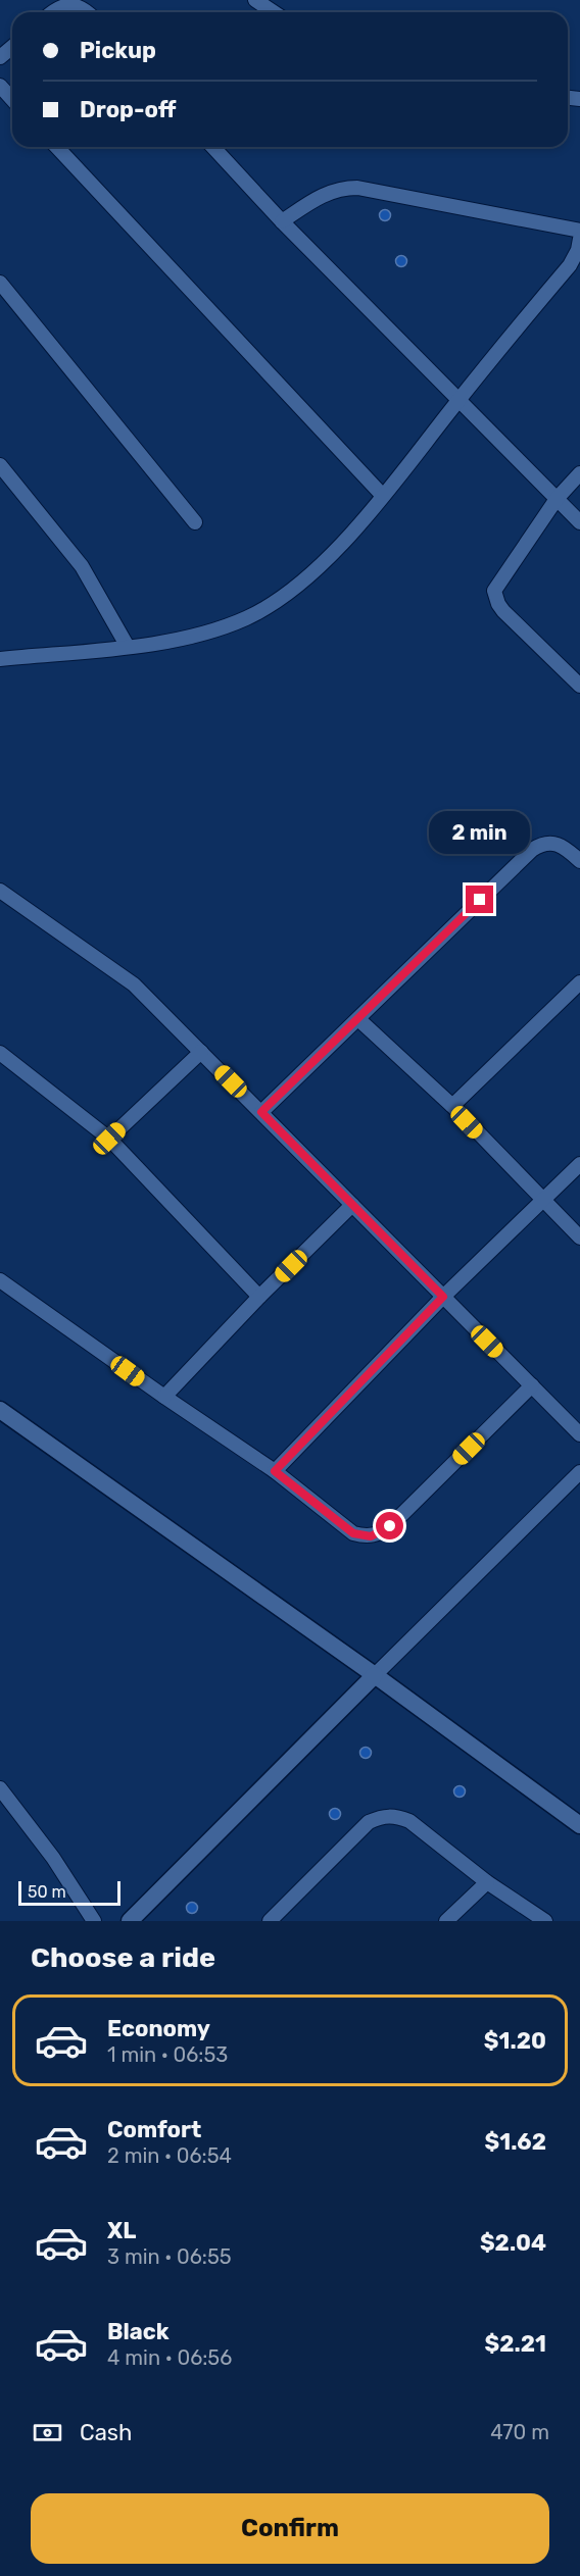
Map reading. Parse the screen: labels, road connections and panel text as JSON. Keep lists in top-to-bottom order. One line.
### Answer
{"scale_bar":"50 m","page":{"banner":["Pickup","Drop-off"],"bubble":"2 min","scale":"50 m","heading":"Choose a ride","list":[{"name":"Economy","note":"1 min · 06:53","value":"$1.20"},{"name":"Comfort","note":"2 min · 06:54","value":"$1.62"},{"name":"XL","note":"3 min · 06:55","value":"$2.04"},{"name":"Black","note":"4 min · 06:56","value":"$2.21"}],"pay":["Cash","470 m"],"buttons":"Confirm"}}
